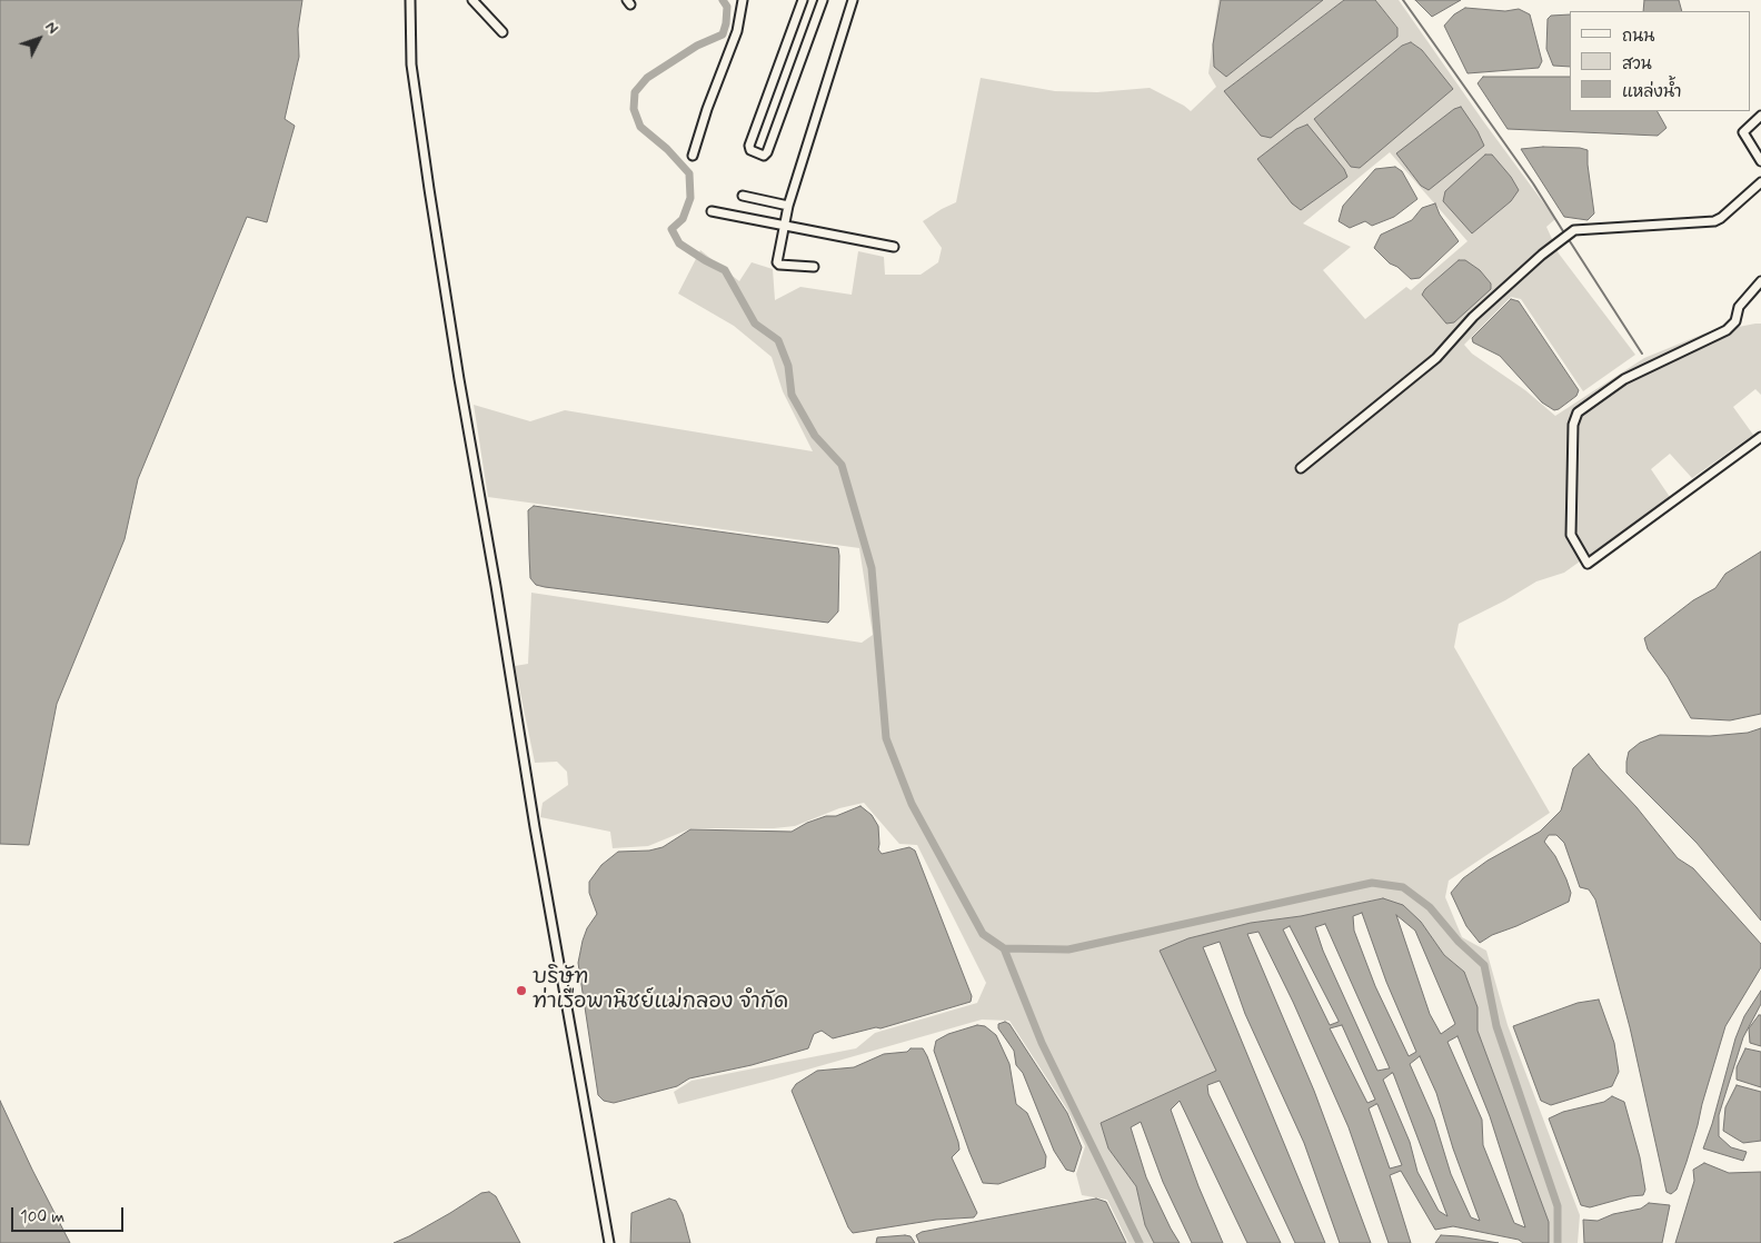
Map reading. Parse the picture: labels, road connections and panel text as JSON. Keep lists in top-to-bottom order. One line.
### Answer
{"places":["บริษัท ท่าเรือพานิชย์แม่กลอง จำกัด"],"legend":["ถนน","สวน","แหล่งน้ำ"],"scale_bar":"100 m","north":"top right"}
